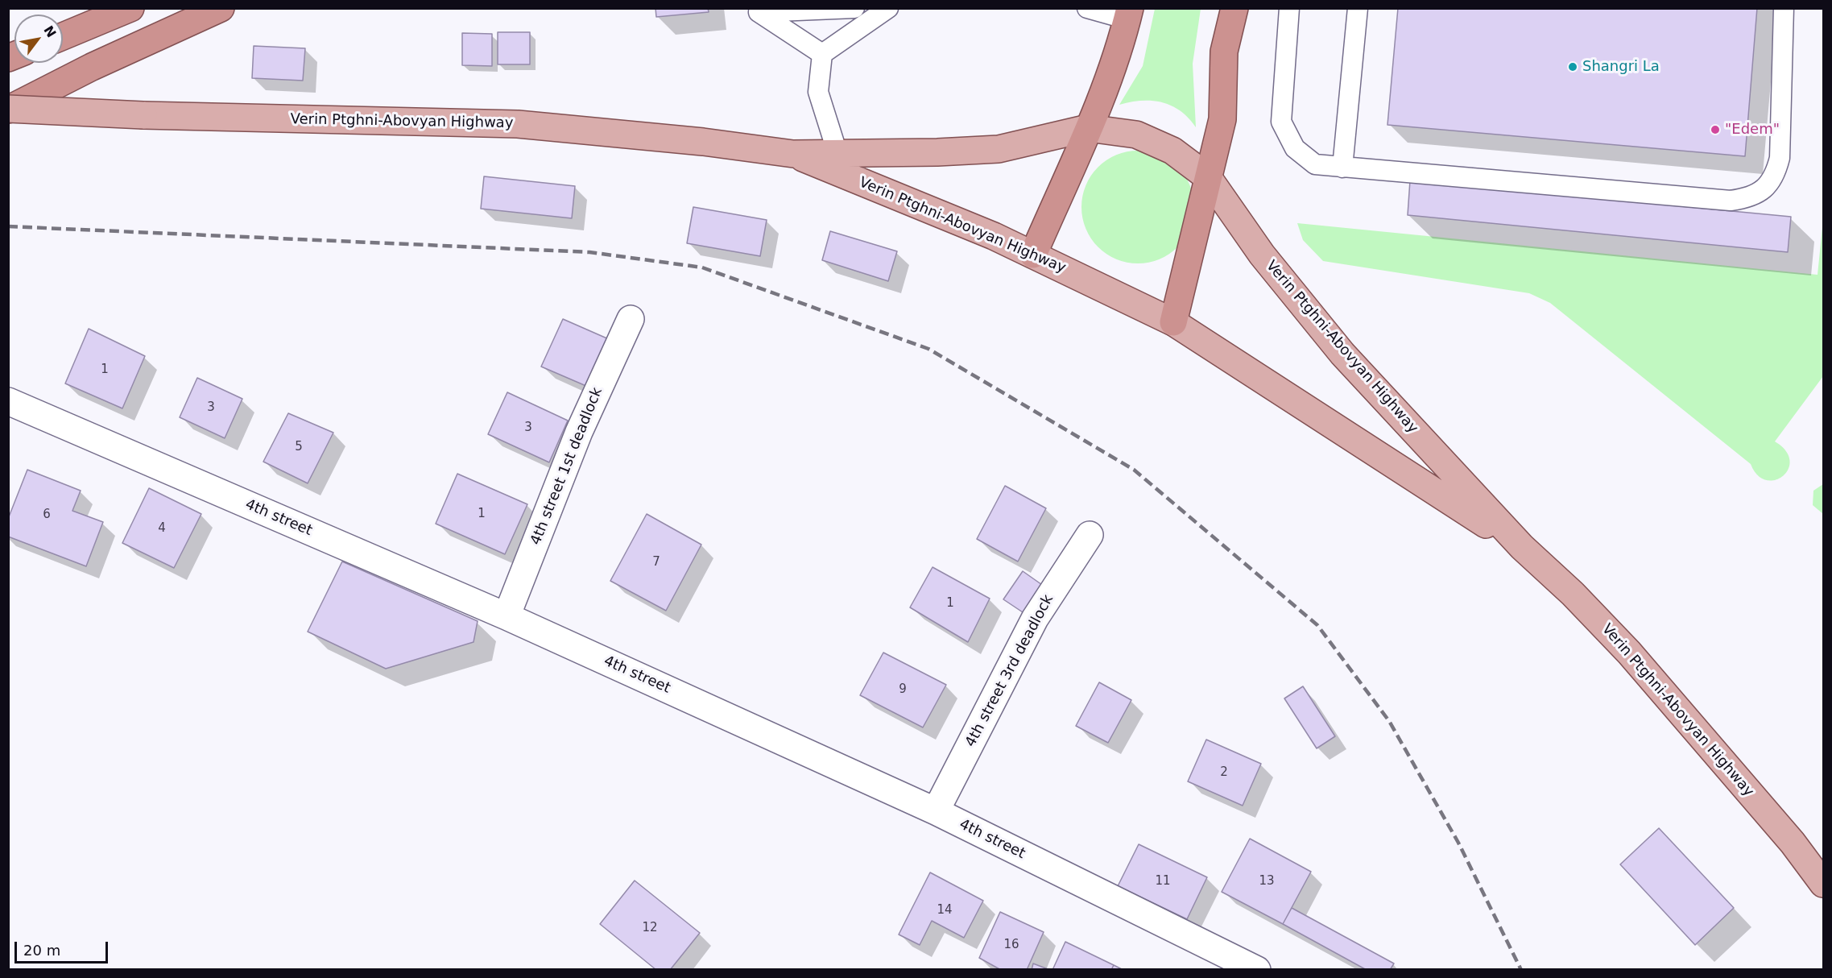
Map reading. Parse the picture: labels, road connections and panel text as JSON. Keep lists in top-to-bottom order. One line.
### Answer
{"streets":{"main road":["Verin Ptghni-Abovyan Highway"],"street":["4th street 1st deadlock","4th street","4th street 3rd deadlock"]},"crossings":[["4th street 1st deadlock","4th street"],["4th street","4th street 3rd deadlock"]],"places":["Shangri La","\"Edem\""],"house_numbers":["1","3","3","5","1","6","4","7","1","9","2","11","13","14","12","16"],"scale_bar":"20 m","north":"top right"}
